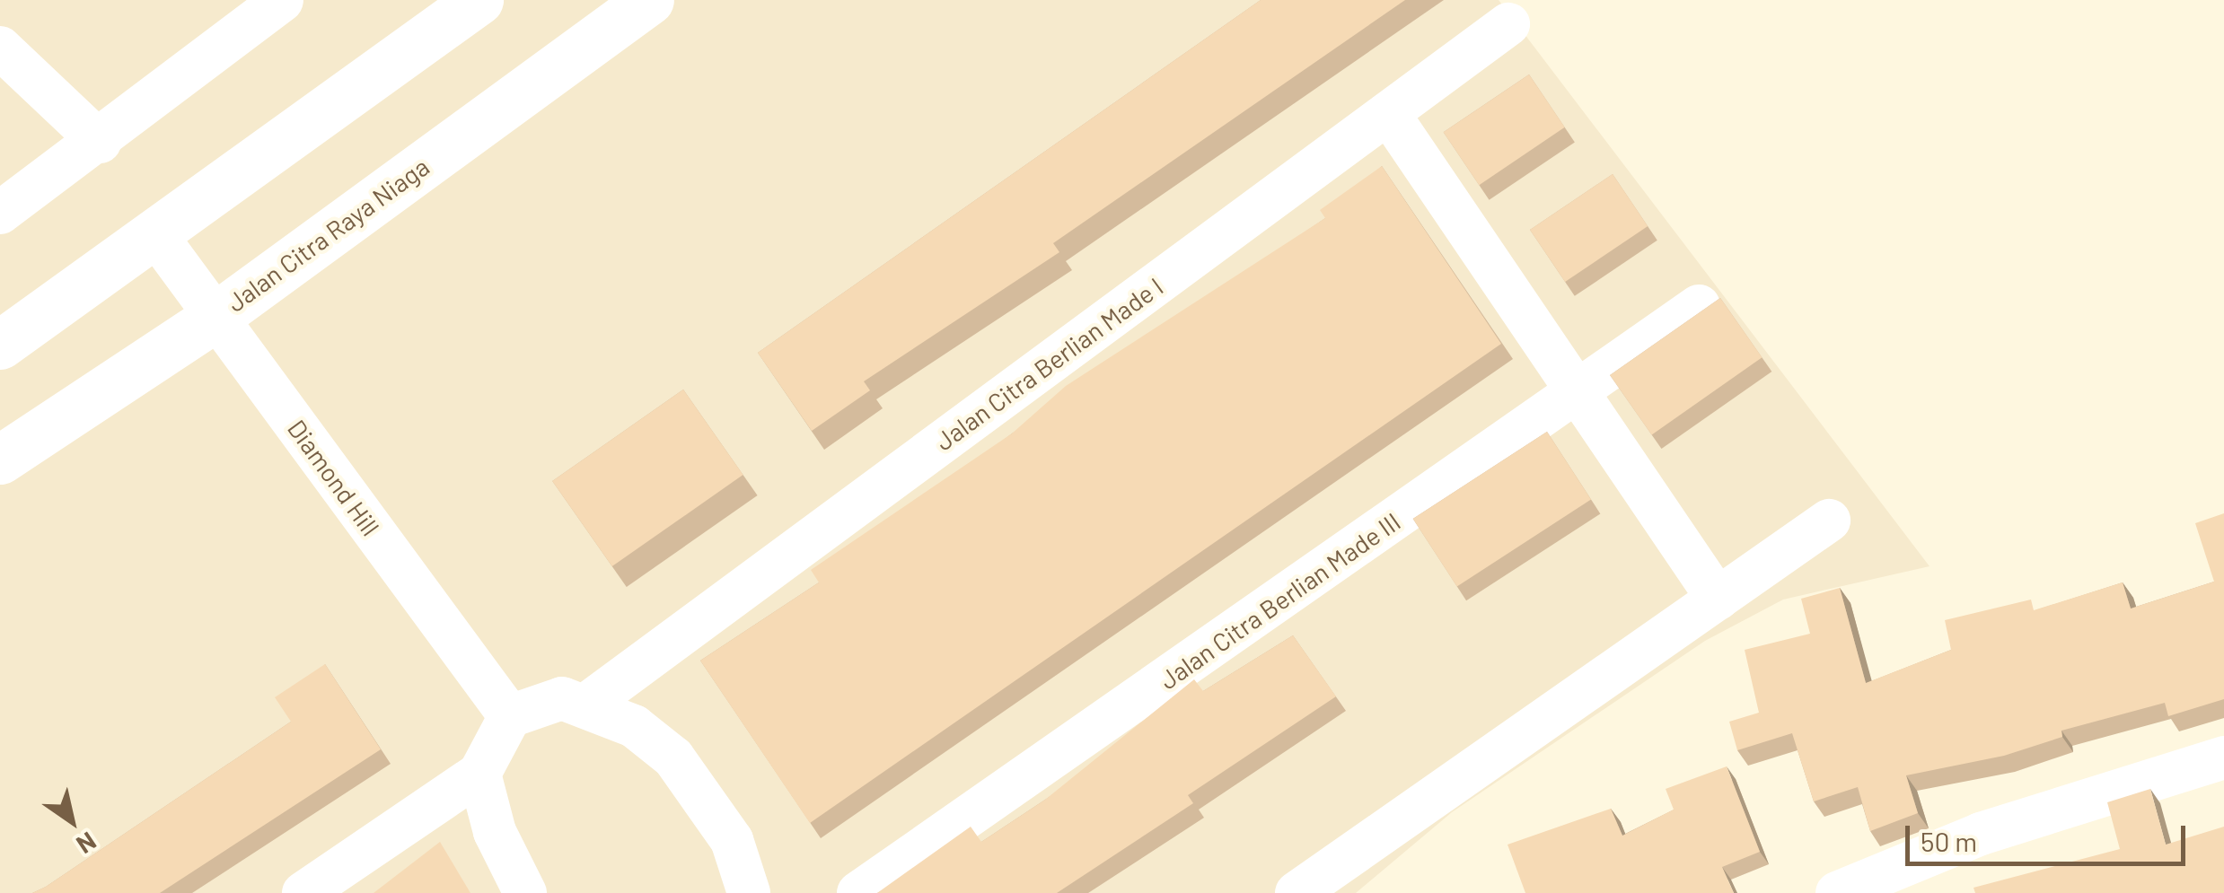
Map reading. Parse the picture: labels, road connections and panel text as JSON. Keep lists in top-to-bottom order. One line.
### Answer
{"streets":{"street":["Jalan Citra Raya Niaga","Jalan Citra Berlian Made I","Diamond Hill","Jalan Citra Berlian Made III"]},"crossings":[["Jalan Citra Raya Niaga","Diamond Hill"]],"scale_bar":"50 m","north":"bottom right"}
